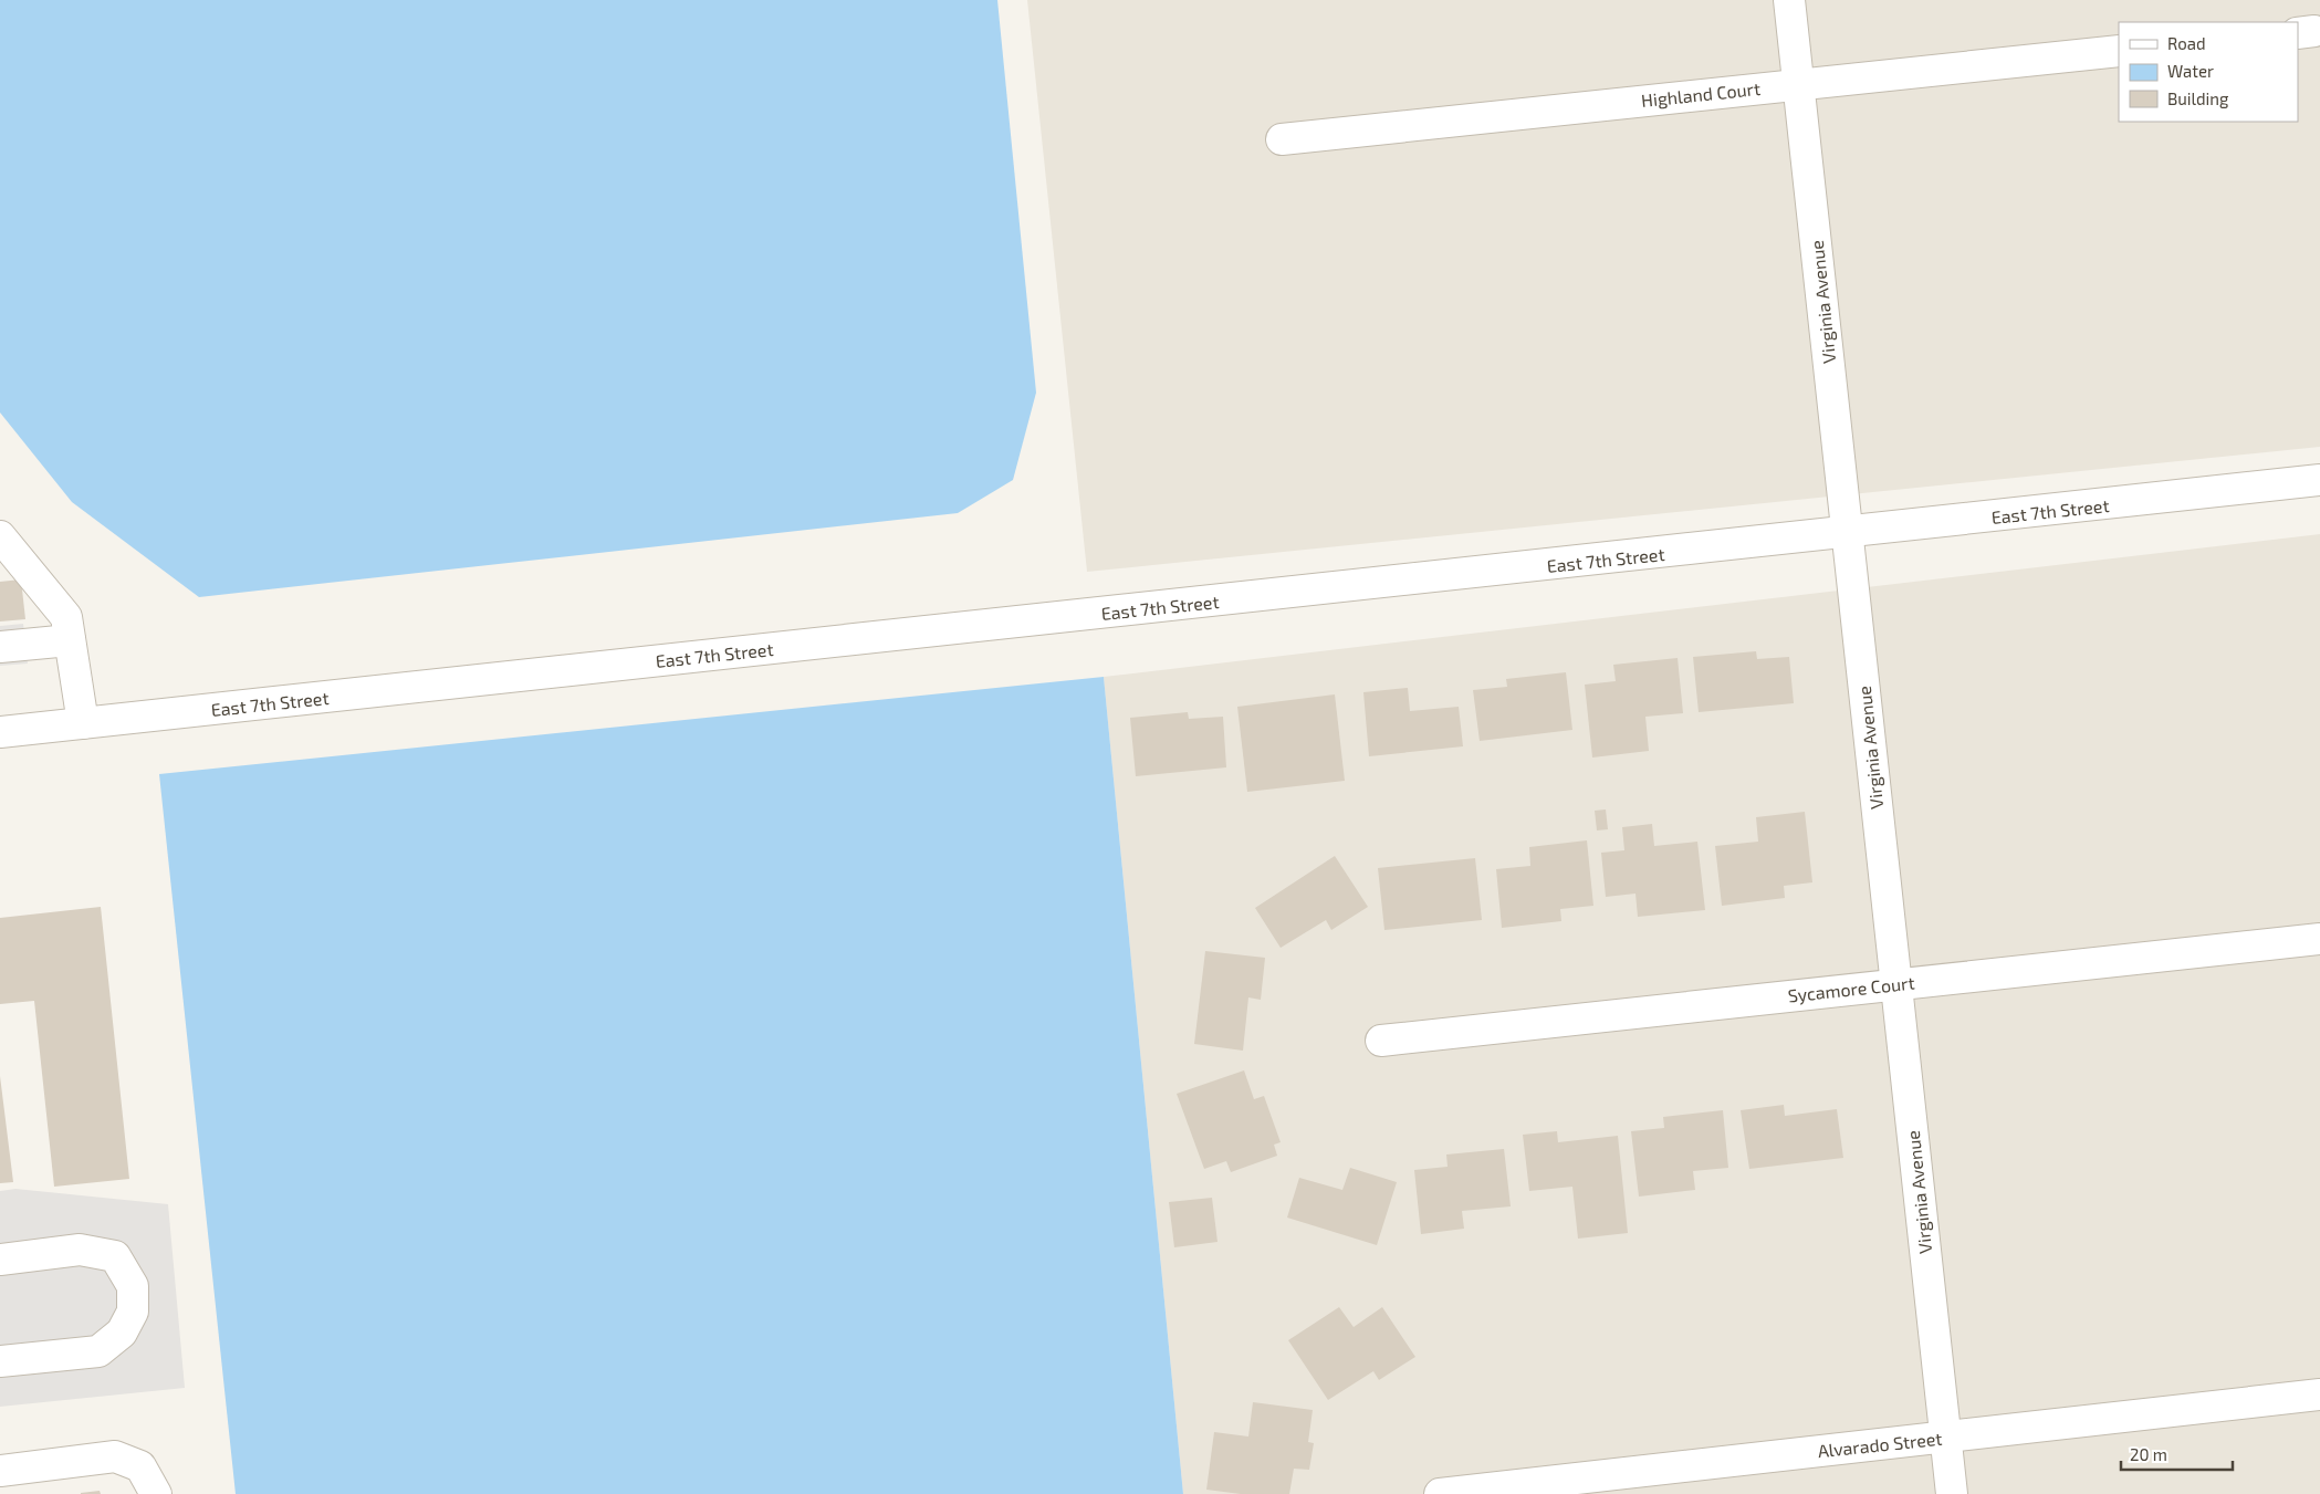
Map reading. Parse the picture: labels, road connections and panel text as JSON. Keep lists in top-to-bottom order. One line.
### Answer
{"streets":{"street":["Highland Court","Virginia Avenue","East 7th Street","Sycamore Court","Alvarado Street"]},"crossings":[["Highland Court","Virginia Avenue"],["Virginia Avenue","East 7th Street"],["Virginia Avenue","Sycamore Court"],["Virginia Avenue","Alvarado Street"]],"legend":["Road","Water","Building"],"scale_bar":"20 m"}
